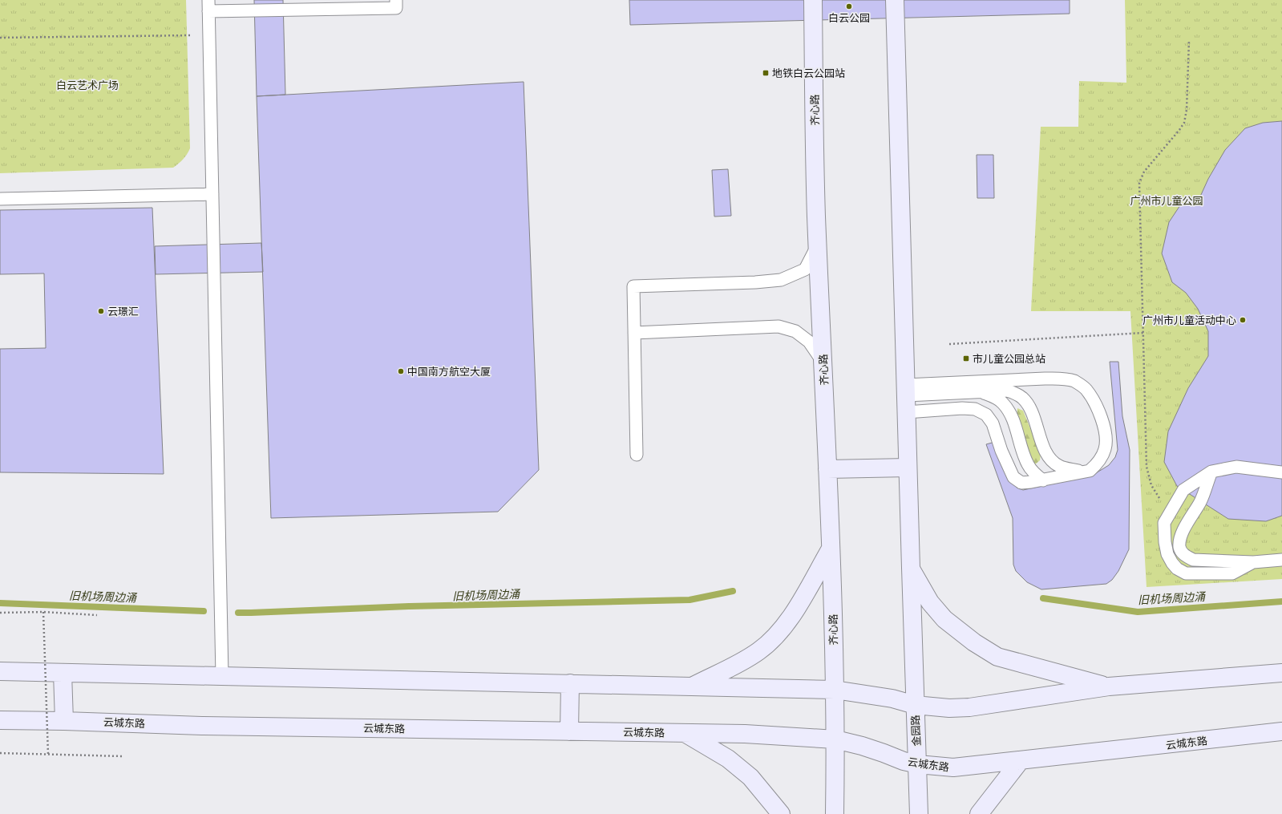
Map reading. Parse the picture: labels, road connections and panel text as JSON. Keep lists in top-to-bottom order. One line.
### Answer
{"streets":{"main road":["齐心路","云城东路","金园路"]},"crossings":[["齐心路","云城东路"],["云城东路","金园路"]],"water":["旧机场周边涌"],"parks":["白云艺术广场","广州市儿童公园"],"places":{"other":["白云公园","云璟汇","广州市儿童活动中心","中国南方航空大厦"],"transit":["地铁白云公园站","市儿童公园总站"]}}
